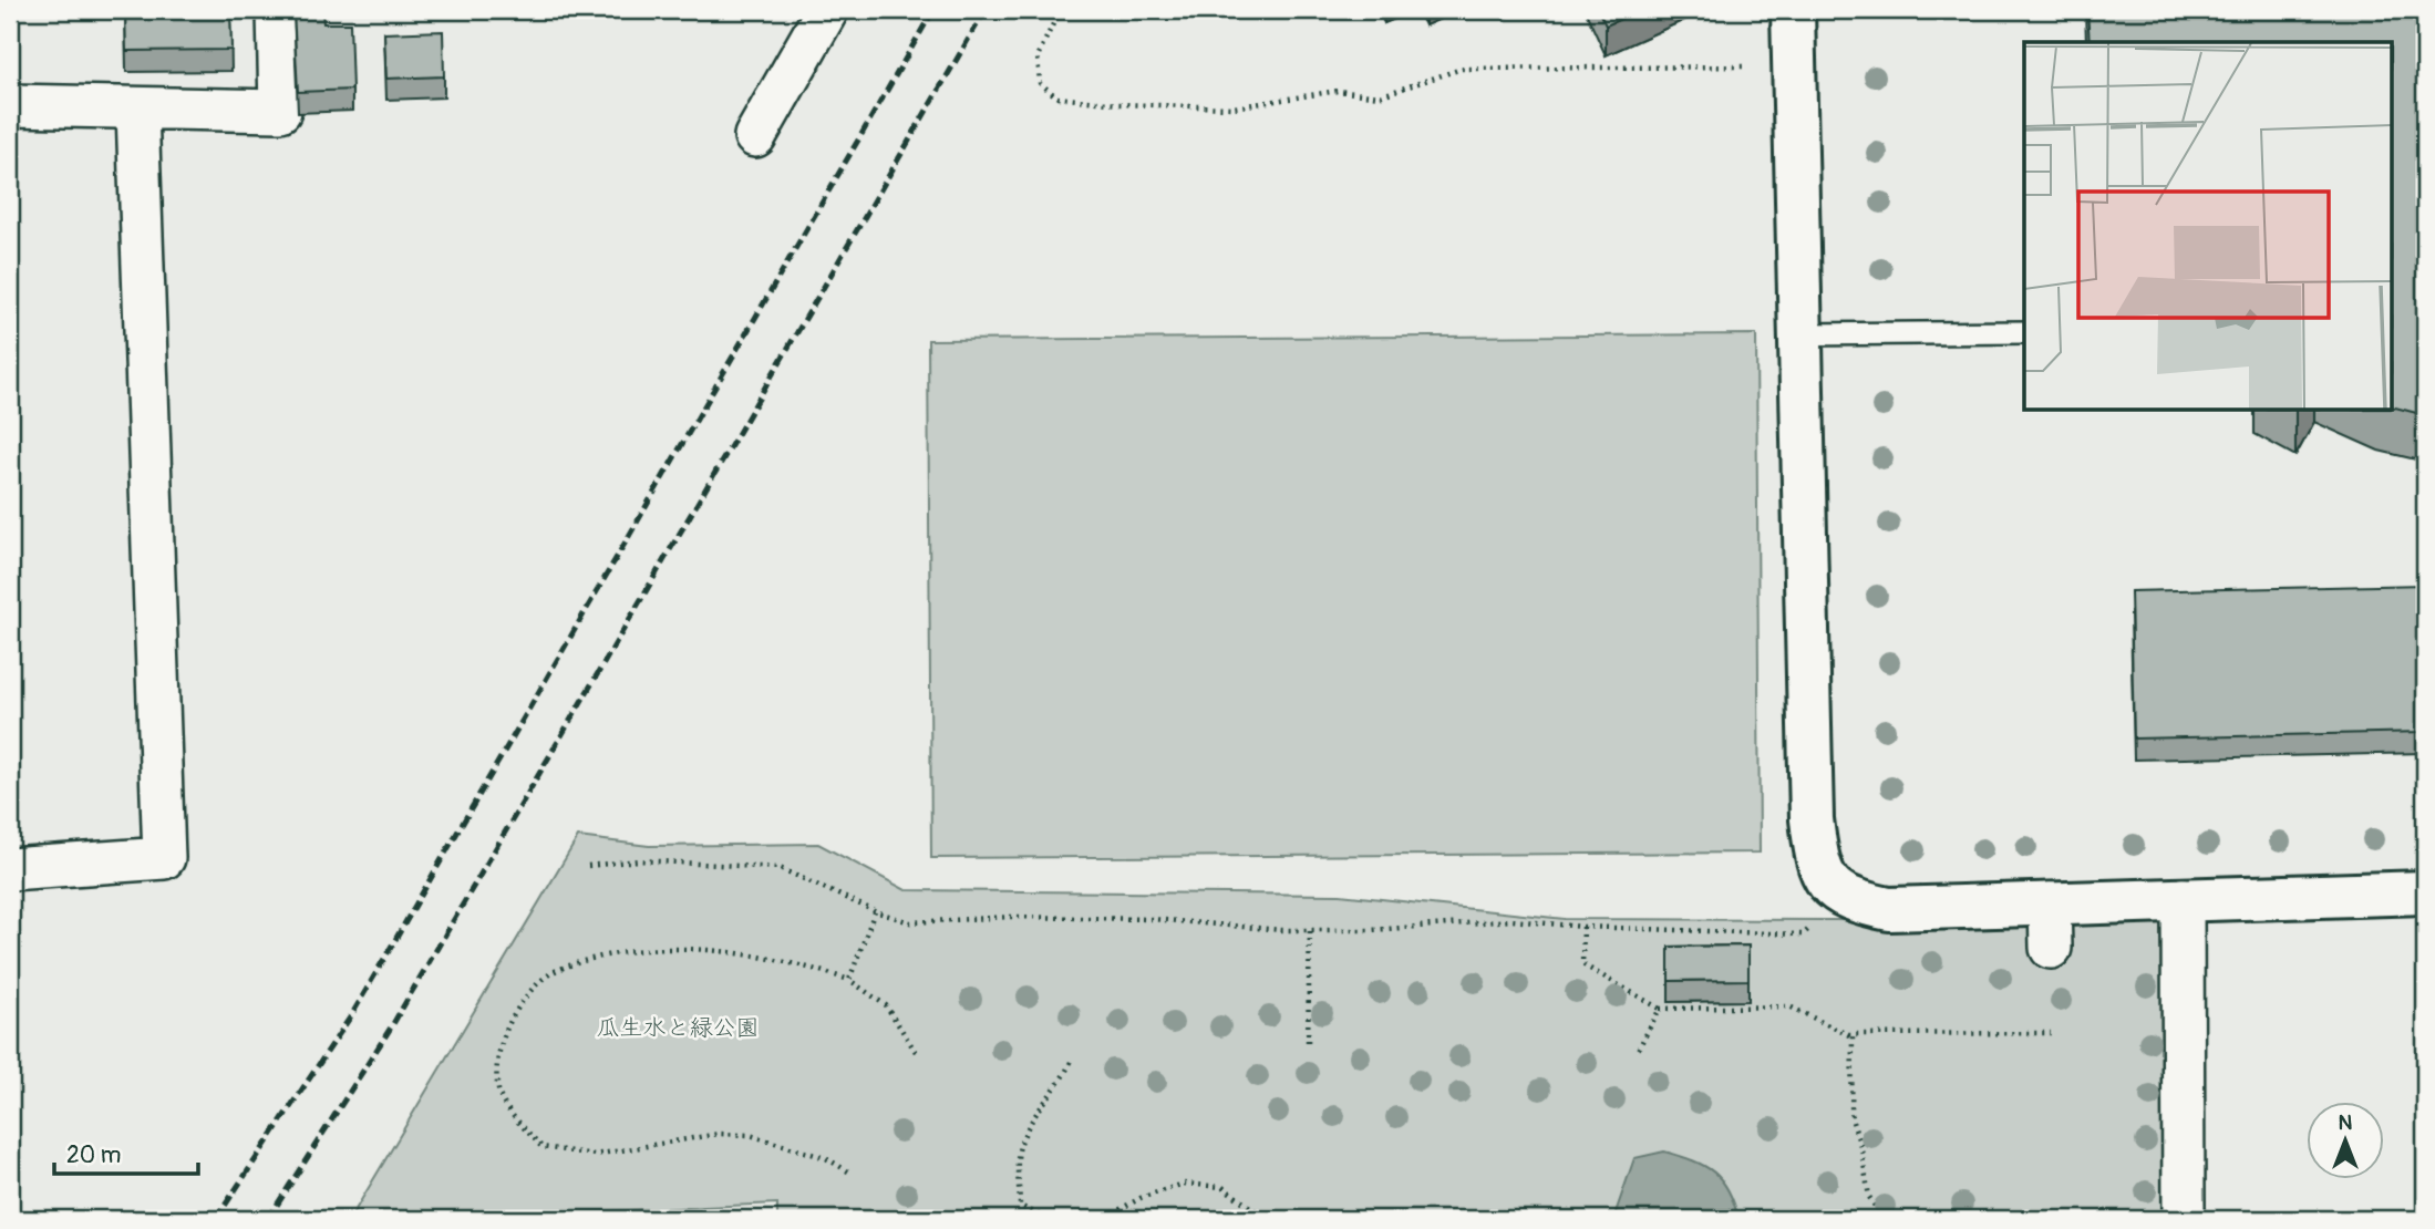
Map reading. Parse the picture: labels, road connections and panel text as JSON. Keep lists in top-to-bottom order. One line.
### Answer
{"parks":["瓜生水と緑公園"],"scale_bar":"20 m","north":"top"}
